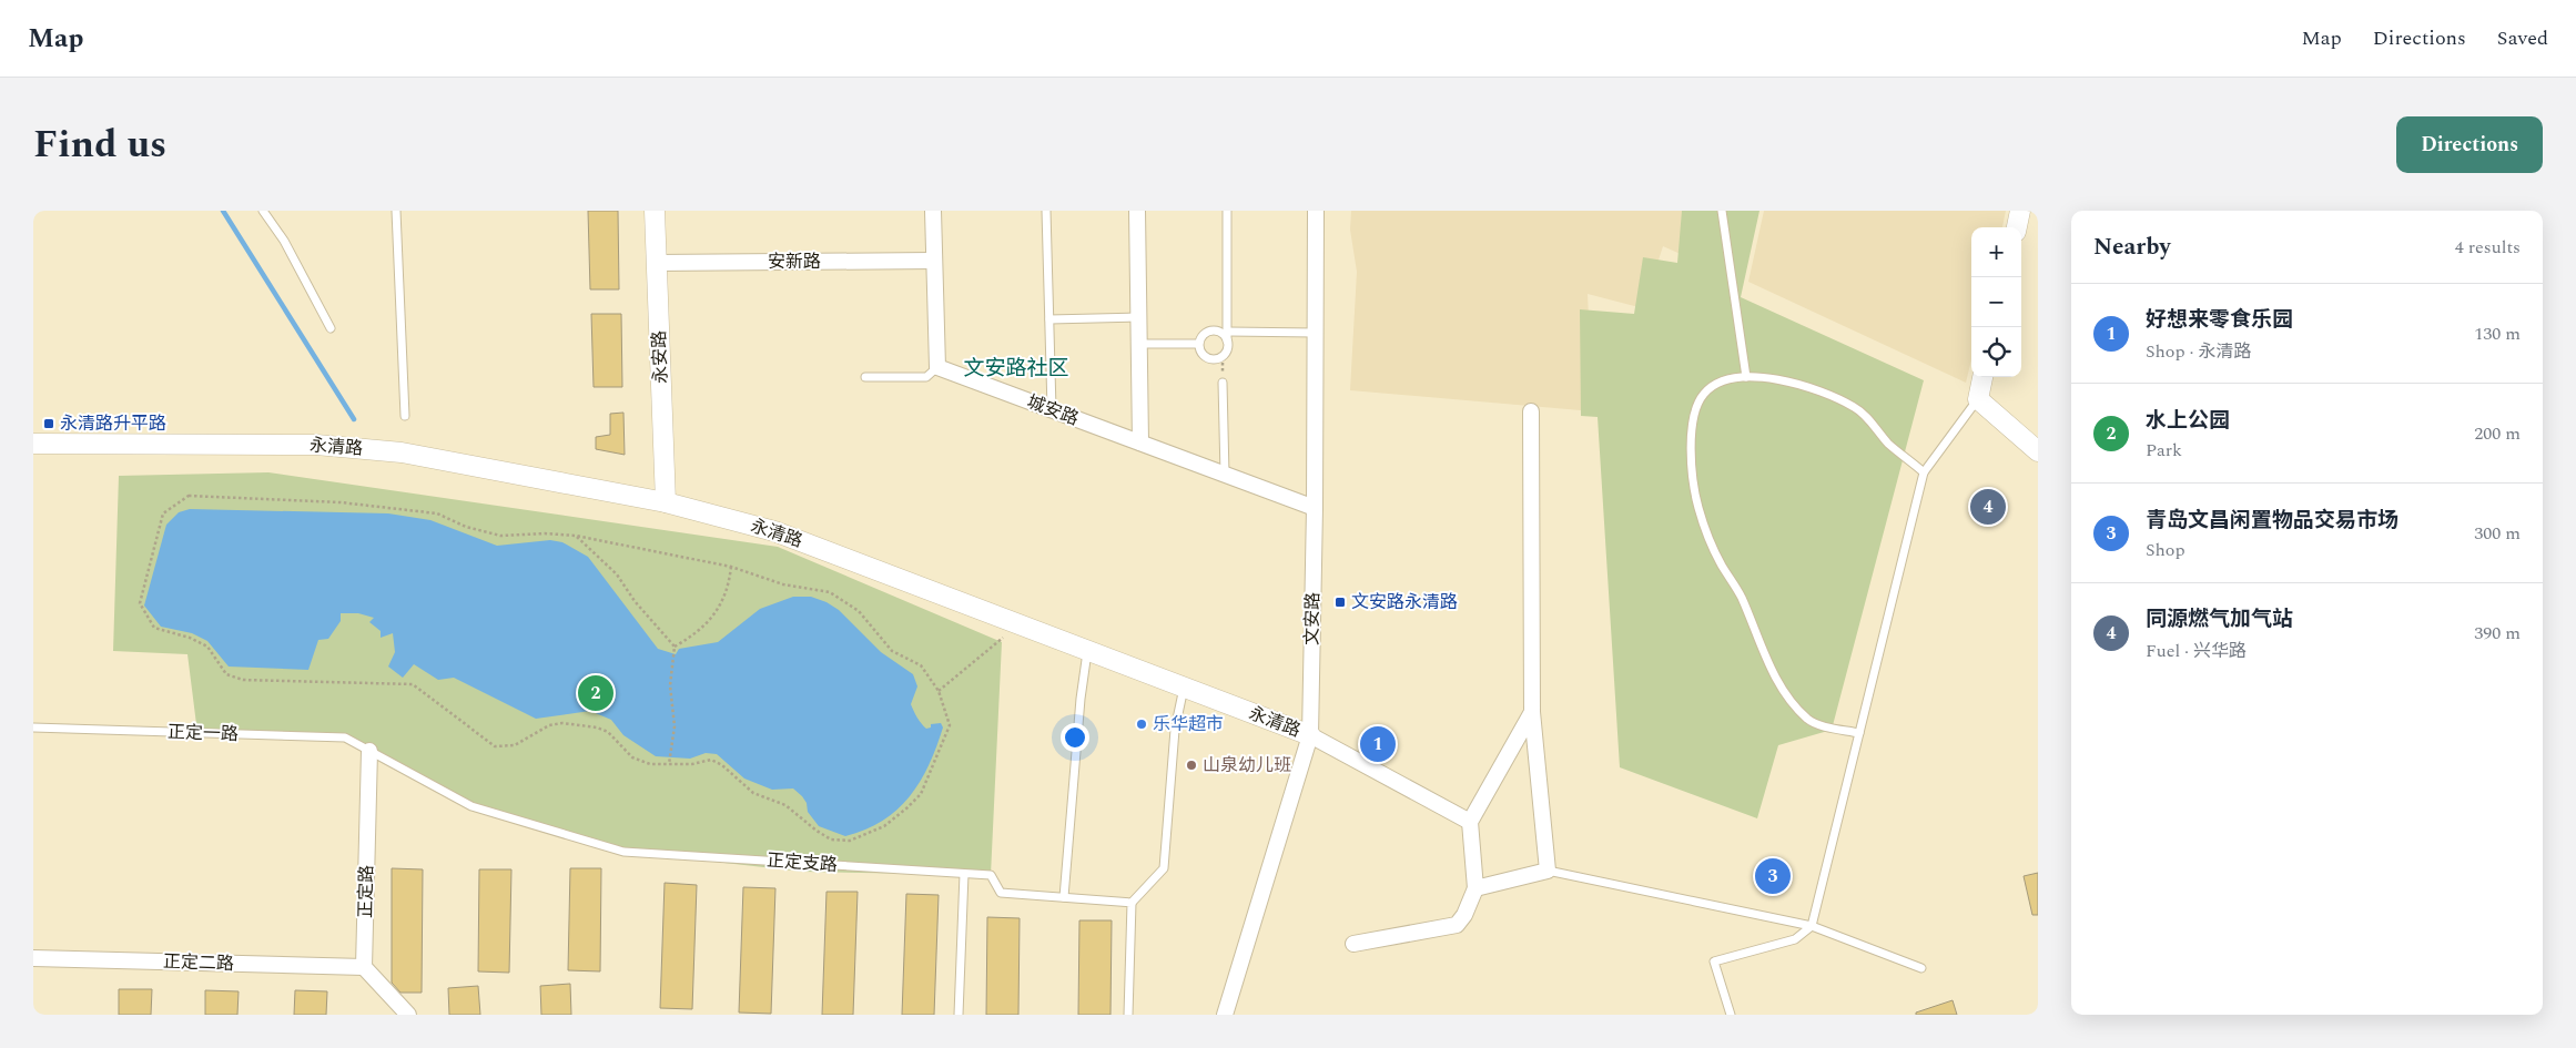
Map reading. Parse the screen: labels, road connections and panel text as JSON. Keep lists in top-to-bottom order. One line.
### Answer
{"streets":{"street":["安新路","永安路","城安路","永清路","文安路","正定路","正定二路"],"lane":["正定一路","正定支路"]},"crossings":[["安新路","永安路"],["永安路","永清路"],["城安路","文安路"],["永清路","文安路"],["正定一路","正定支路"],["正定一路","正定路"],["正定支路","正定路"],["正定路","正定二路"]],"districts":["文安路社区"],"places":{"transit":["永清路升平路","文安路永清路"],"other":["乐华超市","山泉幼儿班"]},"page":{"header":"Map","nav":["Map","Directions","Saved"],"title":"Find us","buttons":"Directions","heading":["Nearby","4 results"],"map_buttons":["+","−"],"list":[{"mark":"1","name":"好想来零食乐园","note":"Shop · 永清路","value":"130 m"},{"mark":"2","name":"水上公园","note":"Park","value":"200 m"},{"mark":"3","name":"青岛文昌闲置物品交易市场","note":"Shop","value":"300 m"},{"mark":"4","name":"同源燃气加气站","note":"Fuel · 兴华路","value":"390 m"}],"pins":["4","2","1","3"]}}
